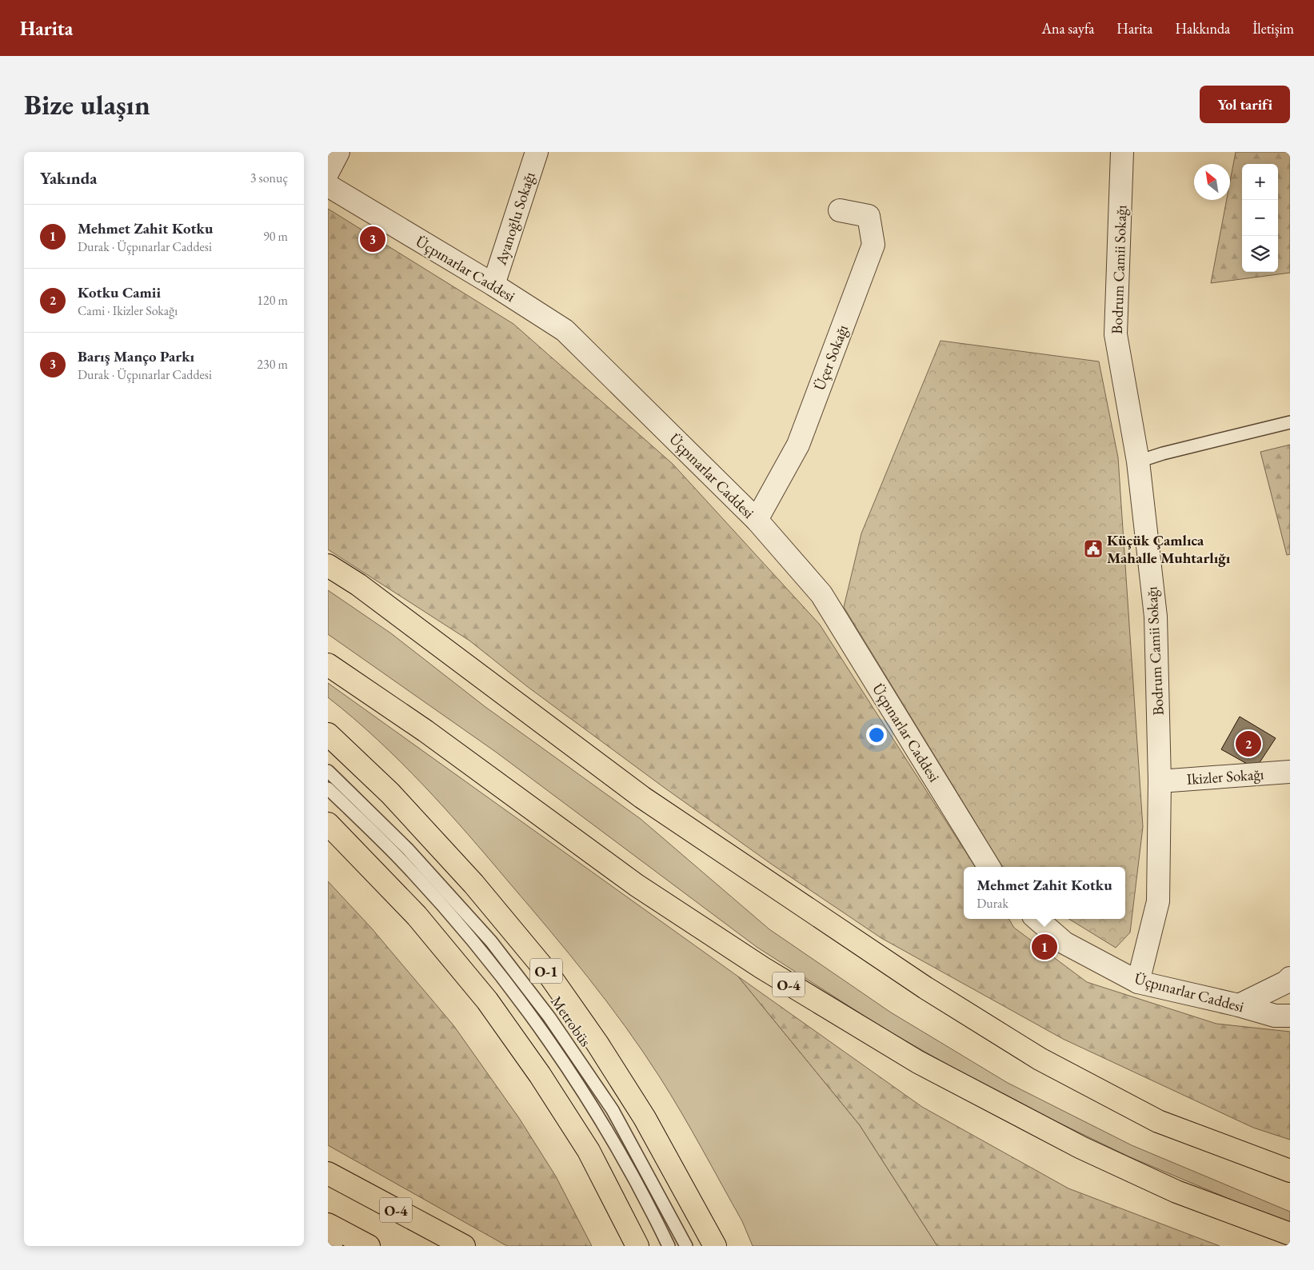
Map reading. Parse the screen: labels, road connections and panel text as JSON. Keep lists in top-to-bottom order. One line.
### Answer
{"streets":{"highway":["O-1","O-4"],"street":["Ayanoğlu Sokağı","Üçpınarlar Caddesi","Bodrum Camii Sokağı","Üçer Sokağı","Ikizler Sokağı"],"lane":["Metrobüs"]},"crossings":[["Ayanoğlu Sokağı","Üçpınarlar Caddesi"],["Üçpınarlar Caddesi","Bodrum Camii Sokağı"],["Üçpınarlar Caddesi","Üçer Sokağı"],["Bodrum Camii Sokağı","Ikizler Sokağı"]],"places":{"public building":["Küçük Çamlıca Mahalle Muhtarlığı"]},"north":"top left","page":{"header":"Harita","nav":["Ana sayfa","Harita","Hakkında","İletişim"],"buttons":"Yol tarifi","title":"Bize ulaşın","heading":["Yakında","3 sonuç"],"map_buttons":["+","−"],"list":[{"mark":"1","name":"Mehmet Zahit Kotku","note":"Durak · Üçpınarlar Caddesi","value":"90 m"},{"mark":"2","name":"Kotku Camii","note":"Cami · Ikizler Sokağı","value":"120 m"},{"mark":"3","name":"Barış Manço Parkı","note":"Durak · Üçpınarlar Caddesi","value":"230 m"}],"pins":["3","2","1"],"popup":["Mehmet Zahit Kotku","Durak"]}}
